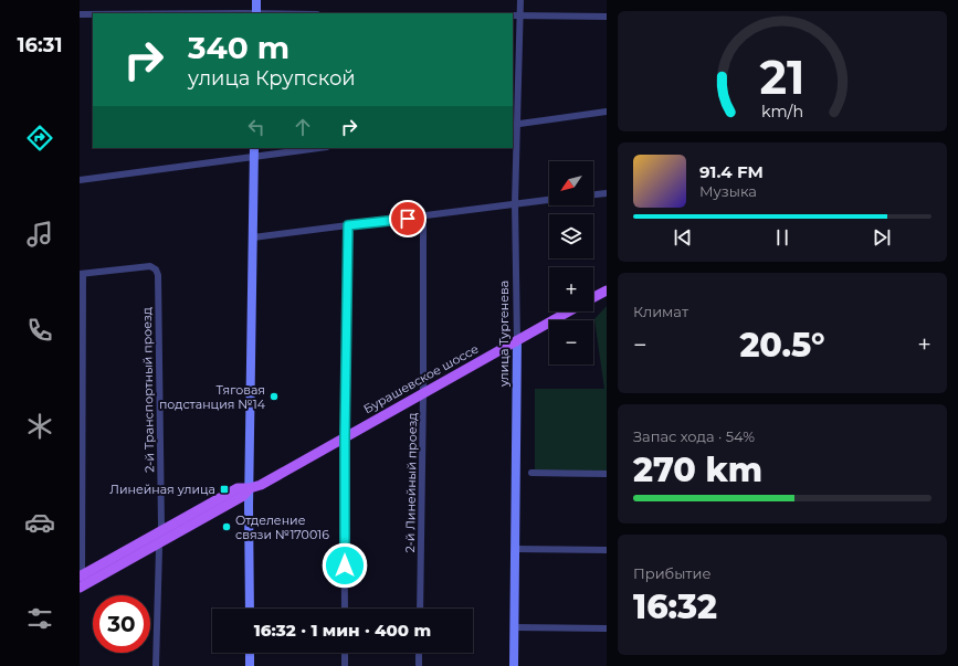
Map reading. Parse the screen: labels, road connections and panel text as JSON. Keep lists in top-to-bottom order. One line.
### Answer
{"streets":{"main road":["Бурашевское шоссе"],"street":["улица Тургенева","2-й Транспортный проезд","2-й Линейный проезд"]},"crossings":[["улица Тургенева","Бурашевское шоссе"],["Бурашевское шоссе","2-й Транспортный проезд"],["Бурашевское шоссе","2-й Линейный проезд"]],"places":{"other":["Тяговая подстанция №14","Отделение связи №170016"],"transit":["Линейная улица"]},"north":"bottom left","page":{"tabs":"16:31","turn":["340 m","улица Крупской"],"song":["91.4 FM","Музыка"],"map_buttons":["+","−"],"tile":["Климат",["Запас хода · 54%","270 km"],["Прибытие","16:32"]],"heat":["−","20.5°","+"],"limit":"30","trip":"16:32 · 1 мин · 400 m","gauge":["21","km/h"]}}
